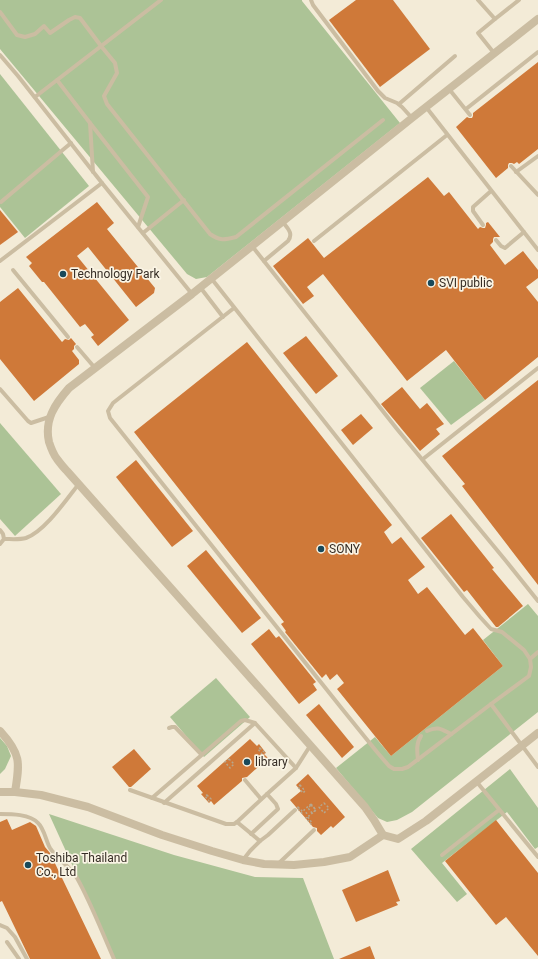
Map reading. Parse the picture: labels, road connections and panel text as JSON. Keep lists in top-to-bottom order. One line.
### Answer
{"places":["Technology Park","SVI public","SONY","library","Toshiba Thailand Co., Ltd"]}
